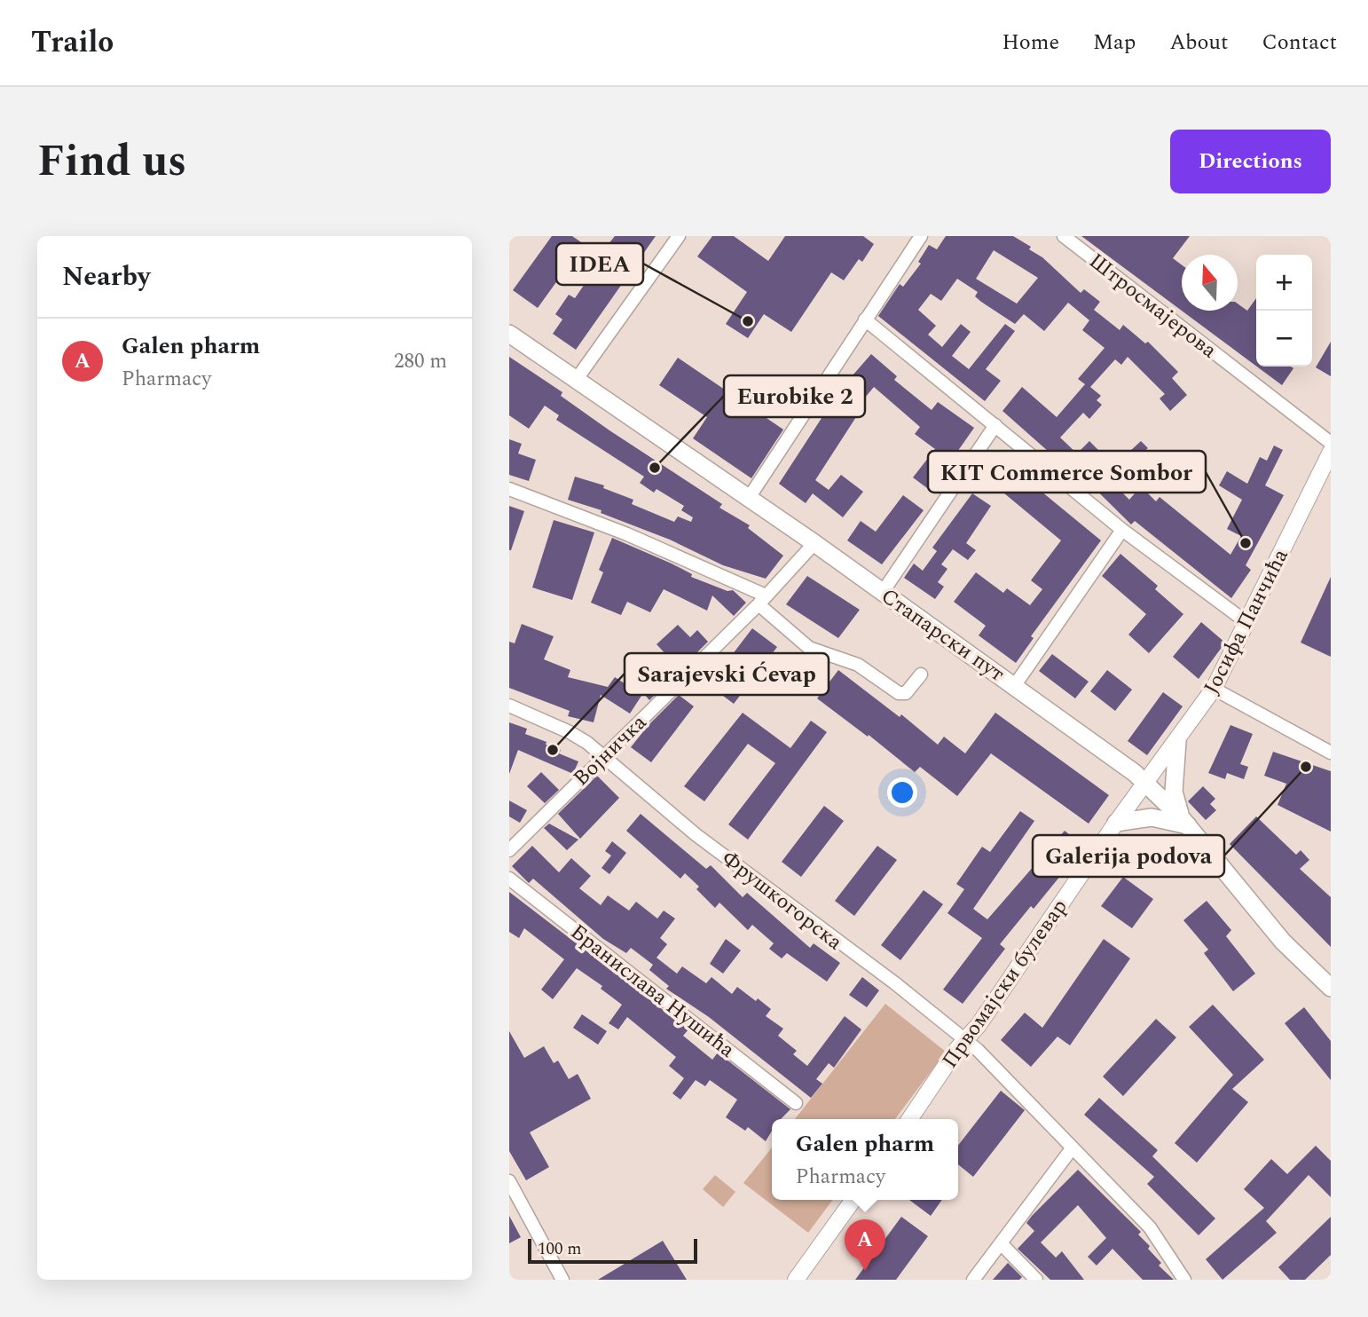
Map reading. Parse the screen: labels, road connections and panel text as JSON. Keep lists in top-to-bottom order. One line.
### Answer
{"streets":{"main road":["Стапарски пут"],"street":["Штросмајерова","Јосифа Панчића","Војничка","Фрушкогорска","Првомајски булевар","Бранислава Нушића"]},"crossings":[["Јосифа Панчића","Стапарски пут"],["Јосифа Панчића","Првомајски булевар"],["Стапарски пут","Војничка"],["Стапарски пут","Првомајски булевар"],["Војничка","Фрушкогорска"],["Фрушкогорска","Првомајски булевар"]],"places":["IDEA","Eurobike 2","KIT Commerce Sombor","Sarajevski Ćevap","Galerija podova"],"scale_bar":"100 m","north":"top","page":{"header":"Trailo","nav":["Home","Map","About","Contact"],"title":"Find us","buttons":"Directions","heading":"Nearby","map_buttons":["+","−"],"list":[{"mark":"A","name":"Galen pharm","note":"Pharmacy","value":"280 m"}],"popup":["Galen pharm","Pharmacy"],"pins":"A","scale":"100 m"}}
